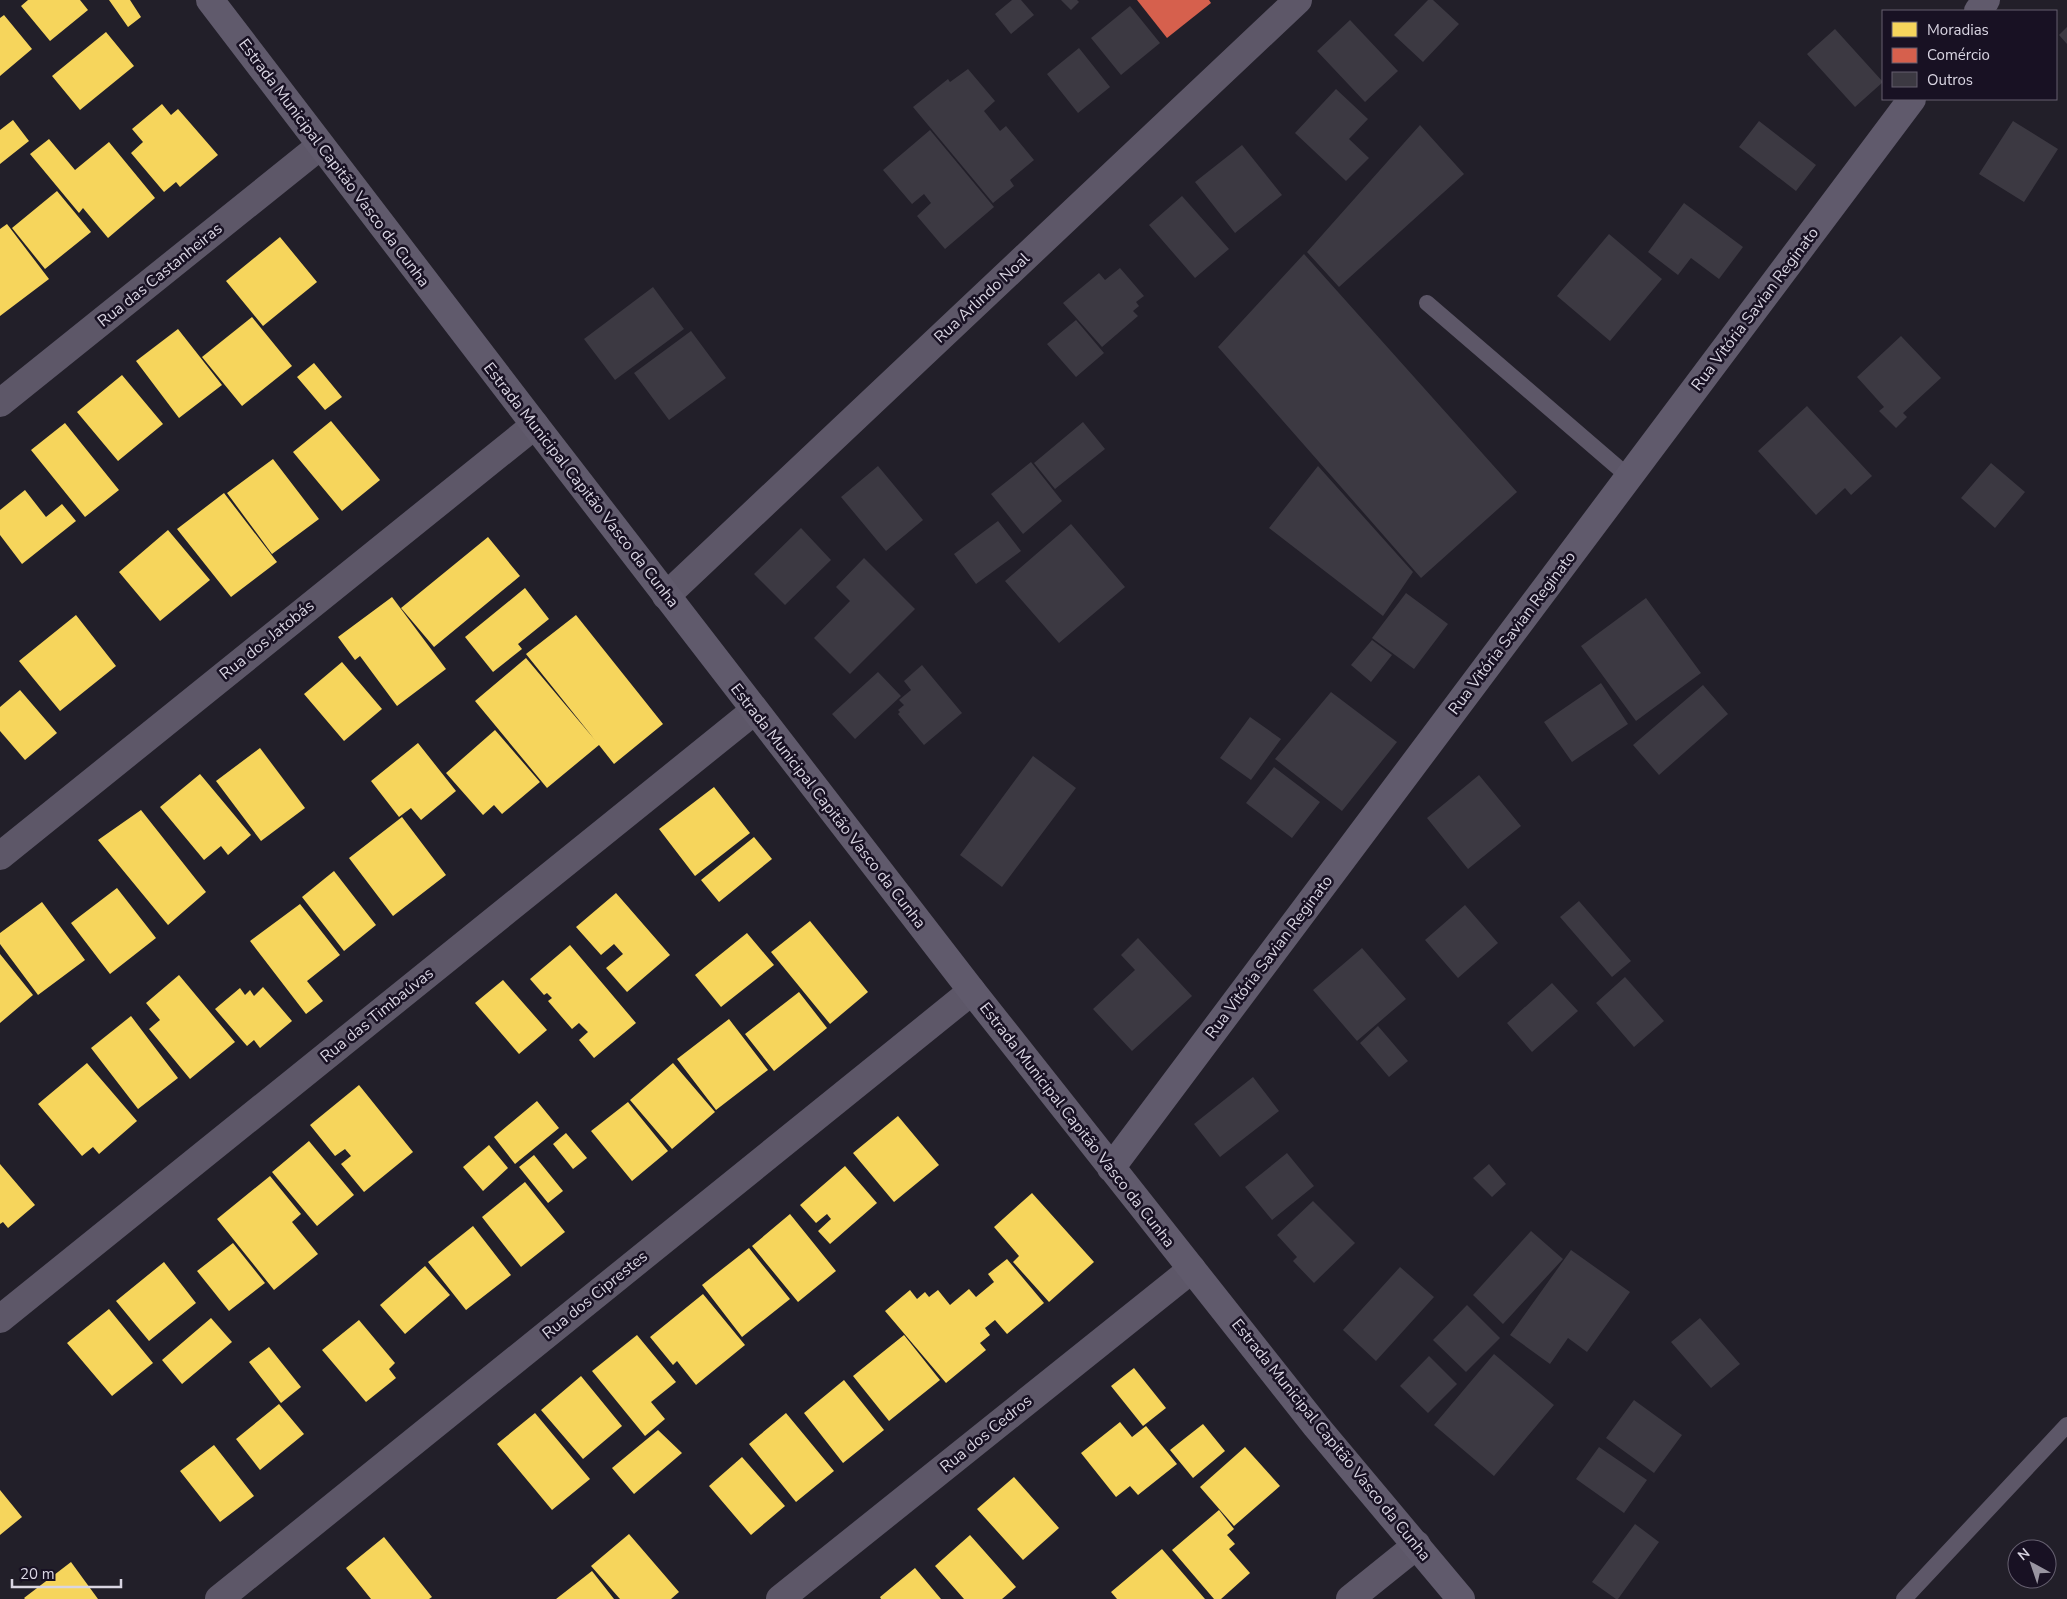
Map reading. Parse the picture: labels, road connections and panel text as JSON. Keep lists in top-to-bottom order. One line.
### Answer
{"streets":{"main road":["Estrada Municipal Capitão Vasco da Cunha","Rua Vitória Savian Reginato"],"street":["Rua das Castanheiras","Rua Arlindo Noal","Rua dos Jatobás","Rua das Timbaúvas","Rua dos Ciprestes","Rua dos Cedros"]},"crossings":[["Estrada Municipal Capitão Vasco da Cunha","Rua das Castanheiras"],["Estrada Municipal Capitão Vasco da Cunha","Rua Arlindo Noal"],["Estrada Municipal Capitão Vasco da Cunha","Rua Vitória Savian Reginato"],["Estrada Municipal Capitão Vasco da Cunha","Rua dos Jatobás"],["Estrada Municipal Capitão Vasco da Cunha","Rua das Timbaúvas"],["Estrada Municipal Capitão Vasco da Cunha","Rua dos Ciprestes"],["Estrada Municipal Capitão Vasco da Cunha","Rua dos Cedros"]],"legend":["Moradias","Comércio","Outros"],"scale_bar":"20 m","north":"top left"}
